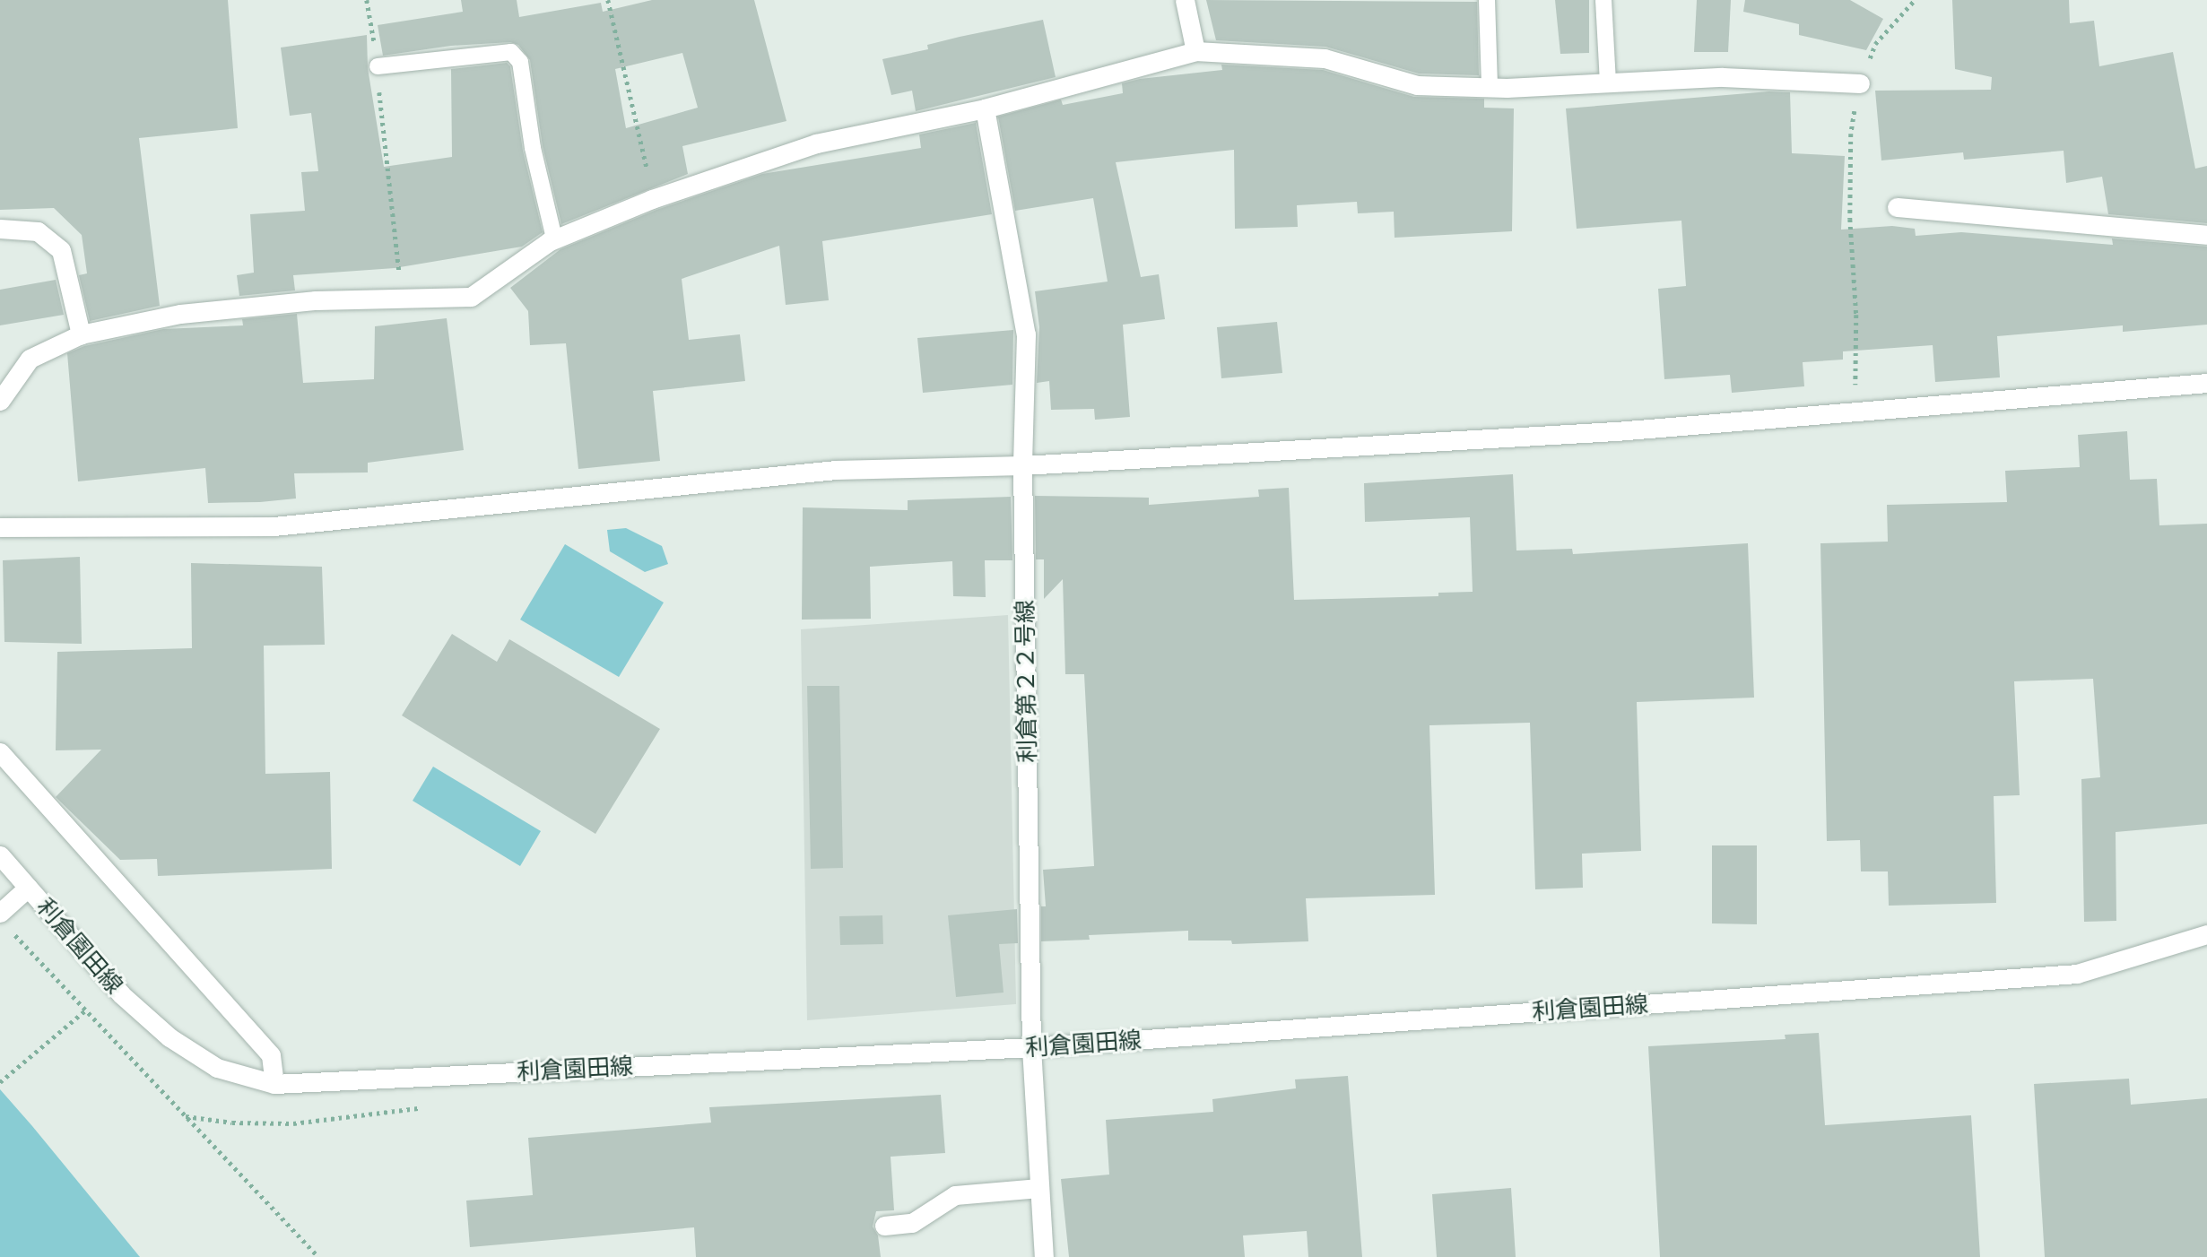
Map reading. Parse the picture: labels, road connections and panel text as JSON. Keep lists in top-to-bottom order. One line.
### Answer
{"streets":{"street":["利倉第２２号線","利倉園田線"]},"crossings":[["利倉第２２号線","利倉園田線"]]}
